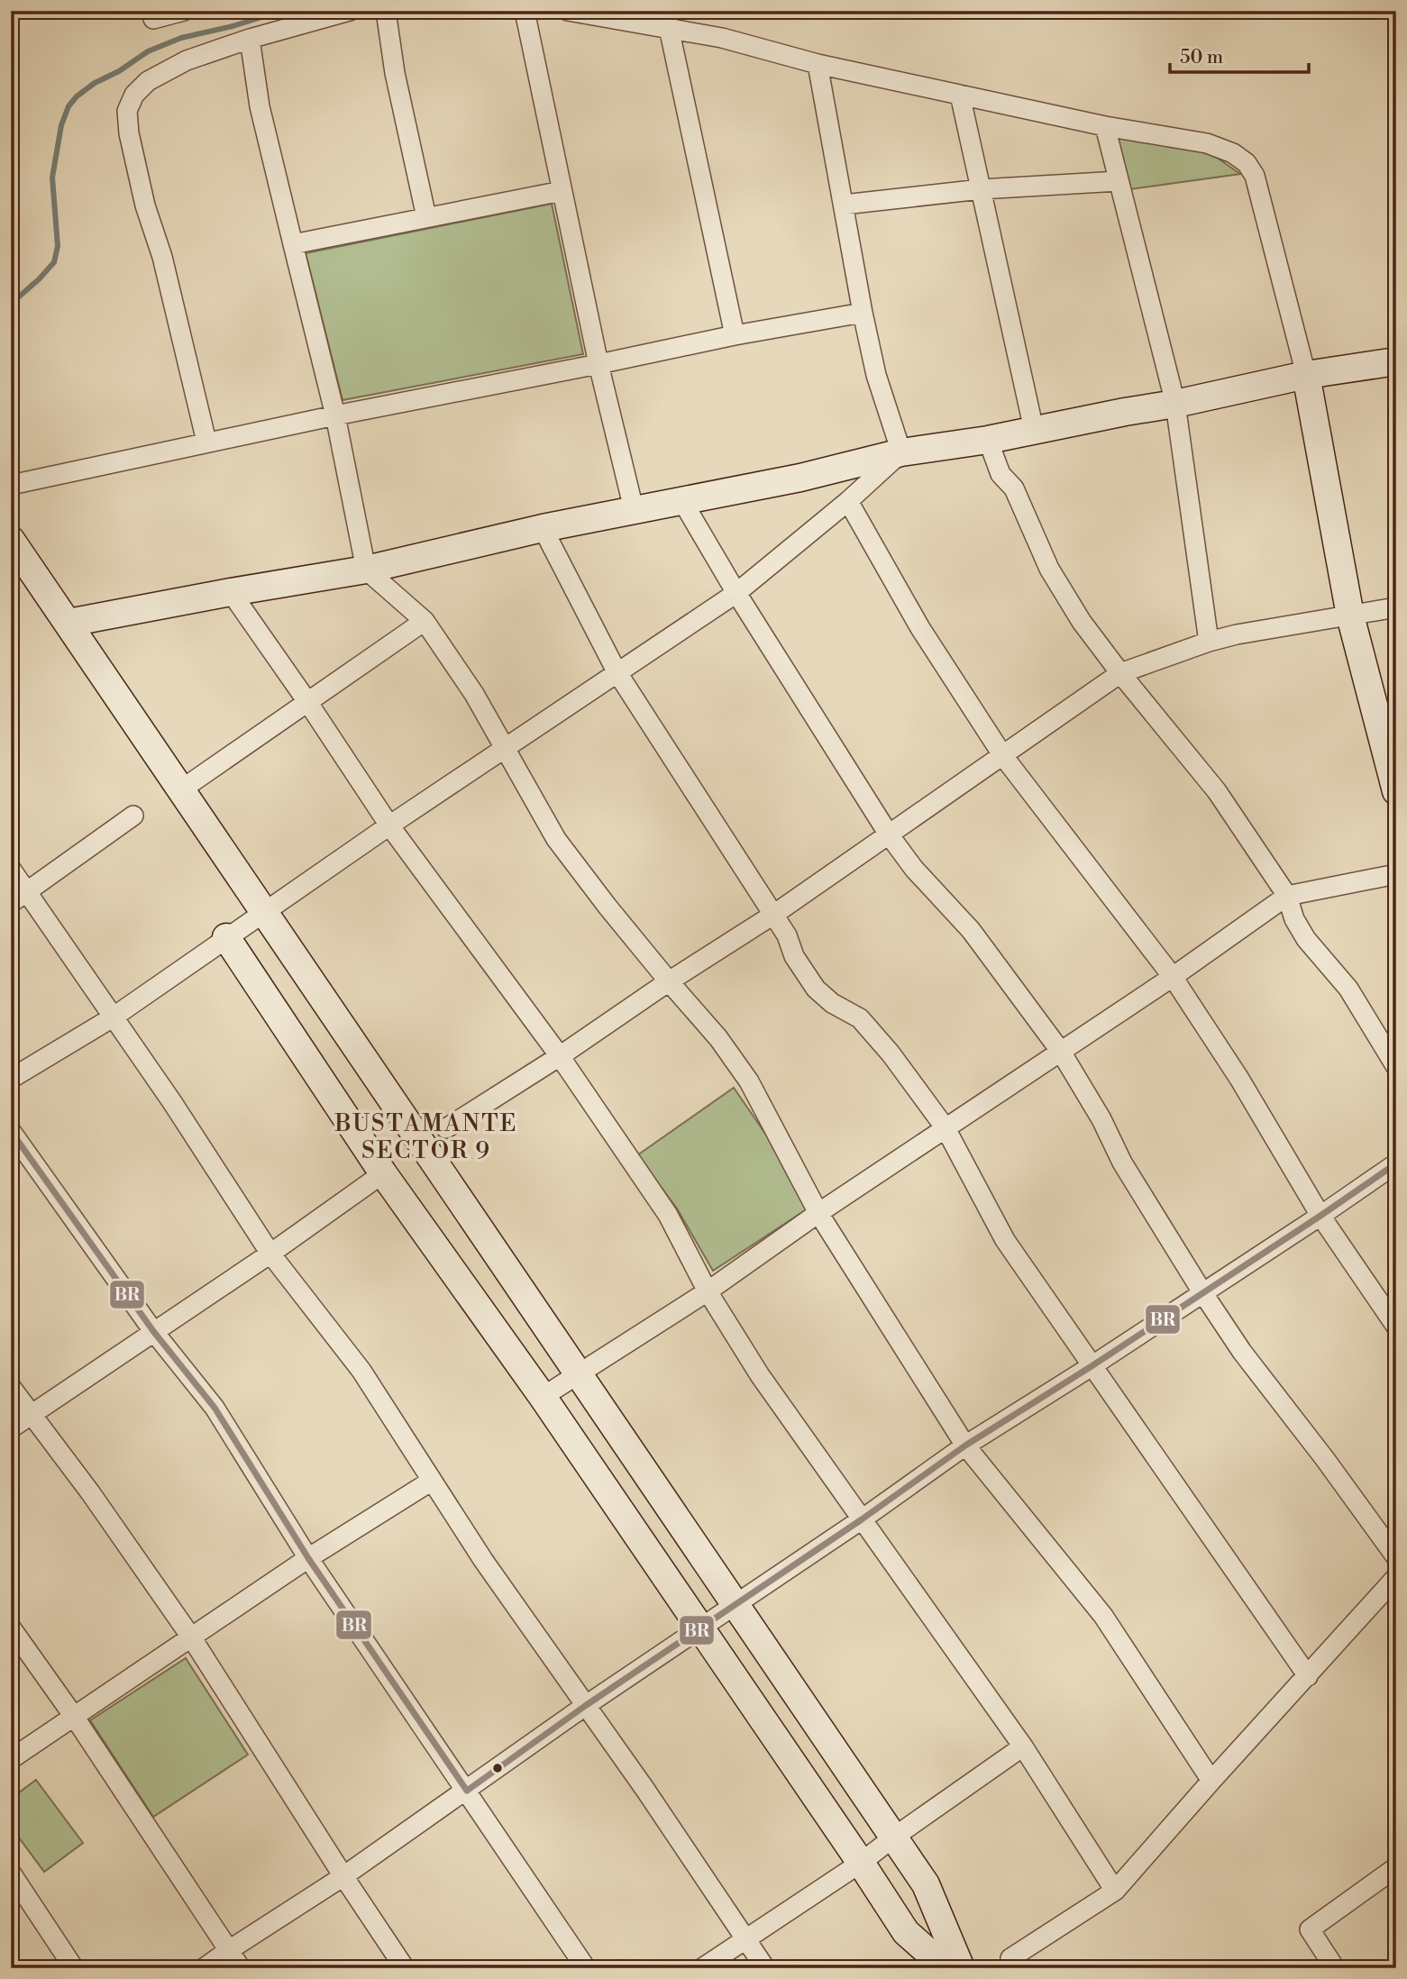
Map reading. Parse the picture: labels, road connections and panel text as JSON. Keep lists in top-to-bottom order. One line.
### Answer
{"districts":["BUSTAMANTE SECTOR 9"],"lines":["transit line BR"],"scale_bar":"50 m"}
